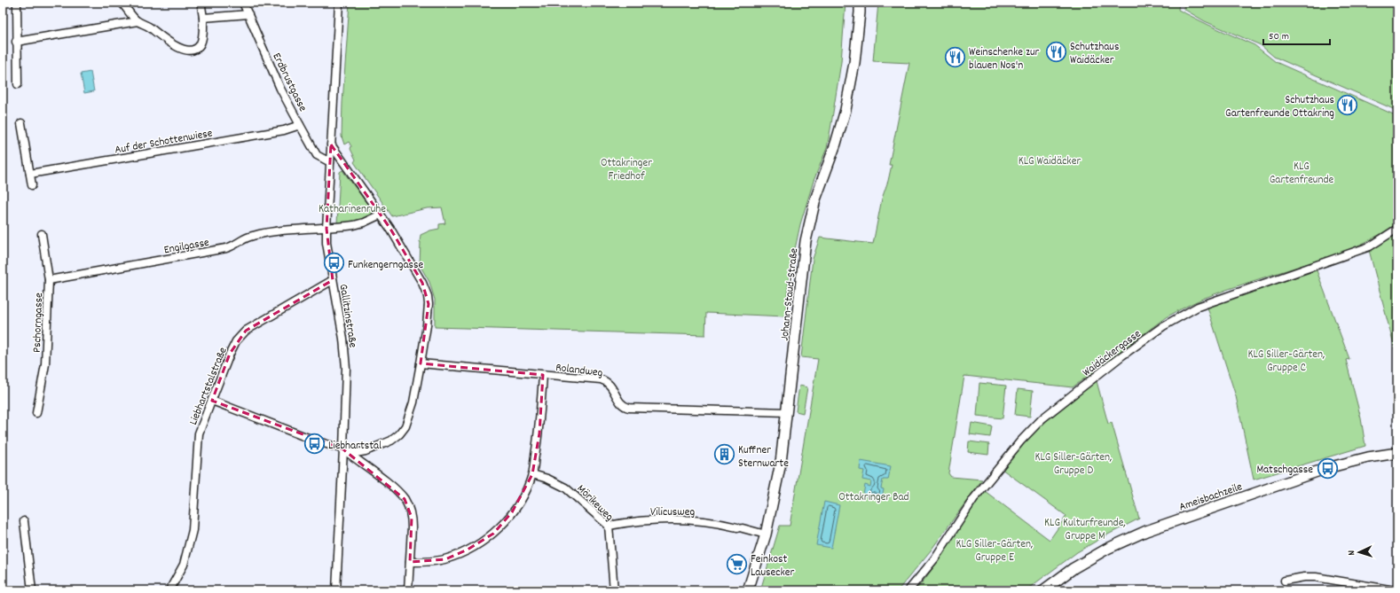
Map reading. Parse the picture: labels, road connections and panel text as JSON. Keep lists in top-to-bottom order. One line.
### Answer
{"streets":{"street":["Erdbrustgasse","Auf der Schottenwiese","Engilgasse","Johann-Staud-Straße","Gallitzinstraße","Pschorngasse","Waidäckergasse","Rolandweg","Liebhartstalstraße","Ameisbachzeile","Mörikeweg","Vilicusweg"]},"crossings":[["Erdbrustgasse","Auf der Schottenwiese"],["Erdbrustgasse","Gallitzinstraße"],["Engilgasse","Gallitzinstraße"],["Engilgasse","Pschorngasse"],["Johann-Staud-Straße","Rolandweg"],["Johann-Staud-Straße","Vilicusweg"],["Gallitzinstraße","Liebhartstalstraße"],["Mörikeweg","Vilicusweg"]],"parks":["KLG Waidäcker","Ottakringer Friedhof","KLG Gartenfreunde","Katharinenruhe","KLG Siller-Gärten, Gruppe C","KLG Siller-Gärten, Gruppe D","Ottakringer Bad","KLG Kulturfreunde, Gruppe M","KLG Siller-Gärten, Gruppe E"],"places":{"restaurant":["Schutzhaus Waidäcker","Weinschenke zur blauen Nos'n","Schutzhaus Gartenfreunde Ottakring"],"bus stop":["Funkengerngasse","Liebhartstal","Matschgasse"],"building":["Kuffner Sternwarte"],"supermarket":["Feinkost Lausecker"]},"scale_bar":"50 m","north":"left"}
